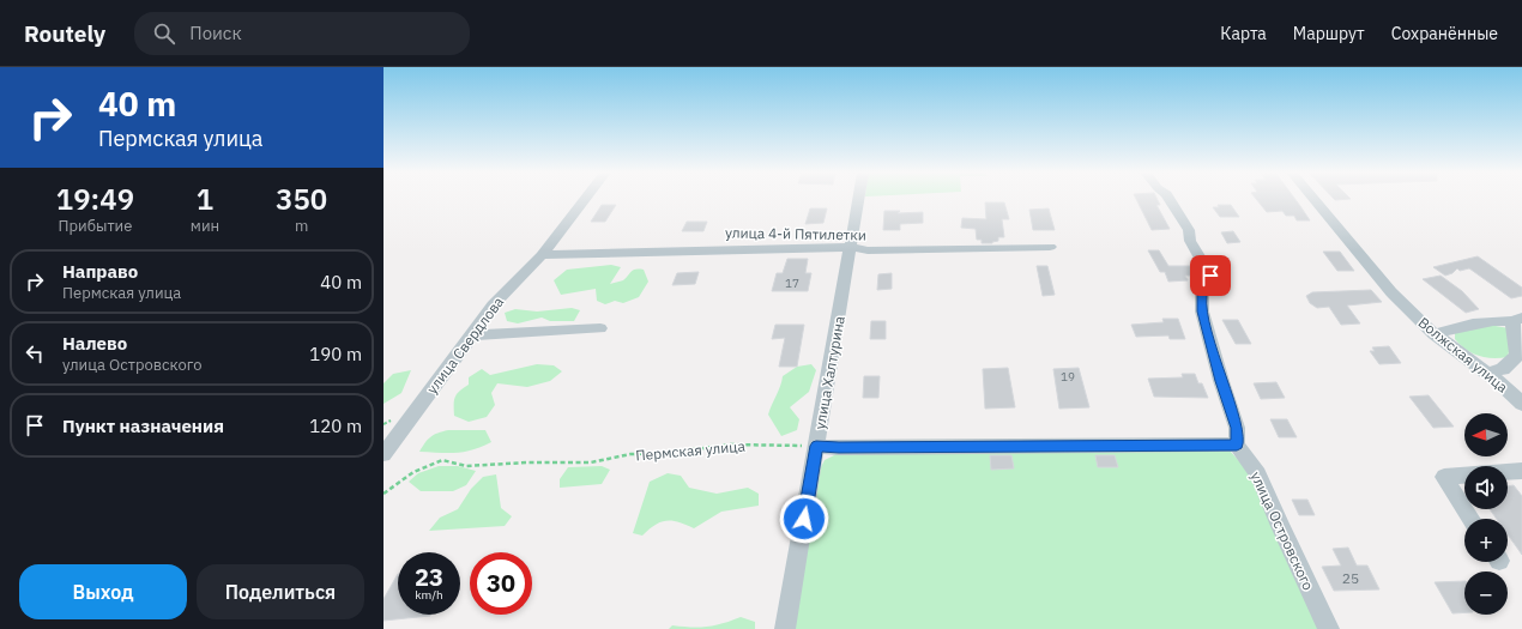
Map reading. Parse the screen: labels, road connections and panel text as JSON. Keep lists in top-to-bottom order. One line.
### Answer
{"streets":{"street":["улица 4-й Пятилетки","улица Свердлова","Волжская улица","улица Халтурина","улица Островского"],"path":["Пермская улица"]},"crossings":[["улица 4-й Пятилетки","улица Свердлова"],["улица 4-й Пятилетки","улица Халтурина"],["улица Халтурина","Пермская улица"]],"house_numbers":["17","19","25"],"north":"left","page":{"header":"Routely","search":"Поиск","nav":["Карта","Маршрут","Сохранённые"],"turn":["40 m","Пермская улица"],"eta":["19:49","Прибытие","1","мин","350","m"],"list":[{"name":"Направо","note":"Пермская улица","value":"40 m"},{"name":"Налево","note":"улица Островского","value":"190 m"},{"name":"Пункт назначения","value":"120 m"}],"map_buttons":["+","−"],"speed":"23 km/h","limit":"30","buttons":["Выход","Поделиться"]}}
